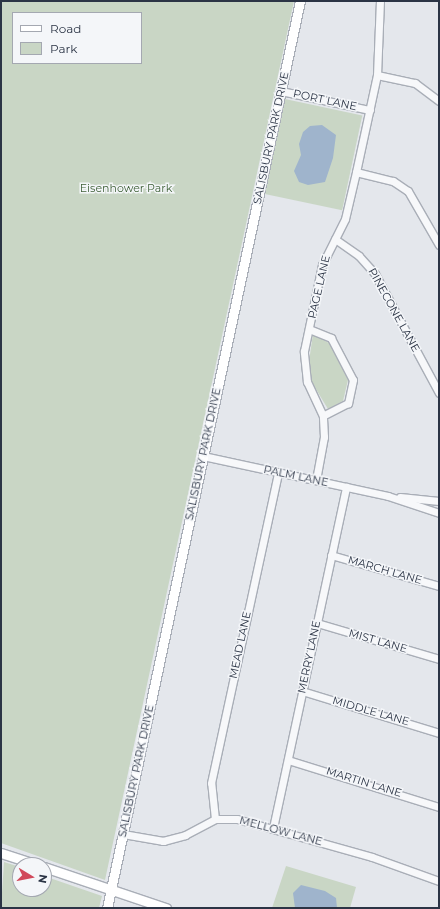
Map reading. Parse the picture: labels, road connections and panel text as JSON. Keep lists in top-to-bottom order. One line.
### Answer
{"streets":{"main road":["SALISBURY PARK DRIVE"],"street":["PORT LANE","PAGE LANE","PINECONE LANE","PALM LANE","MARCH LANE","MIST LANE","MEAD LANE","MERRY LANE","MIDDLE LANE","MARTIN LANE","MELLOW LANE"]},"crossings":[["PORT LANE","SALISBURY PARK DRIVE"],["PORT LANE","PAGE LANE"],["SALISBURY PARK DRIVE","PALM LANE"],["SALISBURY PARK DRIVE","MELLOW LANE"],["PAGE LANE","PINECONE LANE"],["PAGE LANE","PALM LANE"],["PALM LANE","MEAD LANE"],["PALM LANE","MERRY LANE"],["MARCH LANE","MERRY LANE"],["MIST LANE","MERRY LANE"],["MEAD LANE","MELLOW LANE"],["MERRY LANE","MIDDLE LANE"],["MERRY LANE","MARTIN LANE"],["MERRY LANE","MELLOW LANE"]],"parks":["Eisenhower Park"],"legend":["Road","Park"],"north":"right"}
